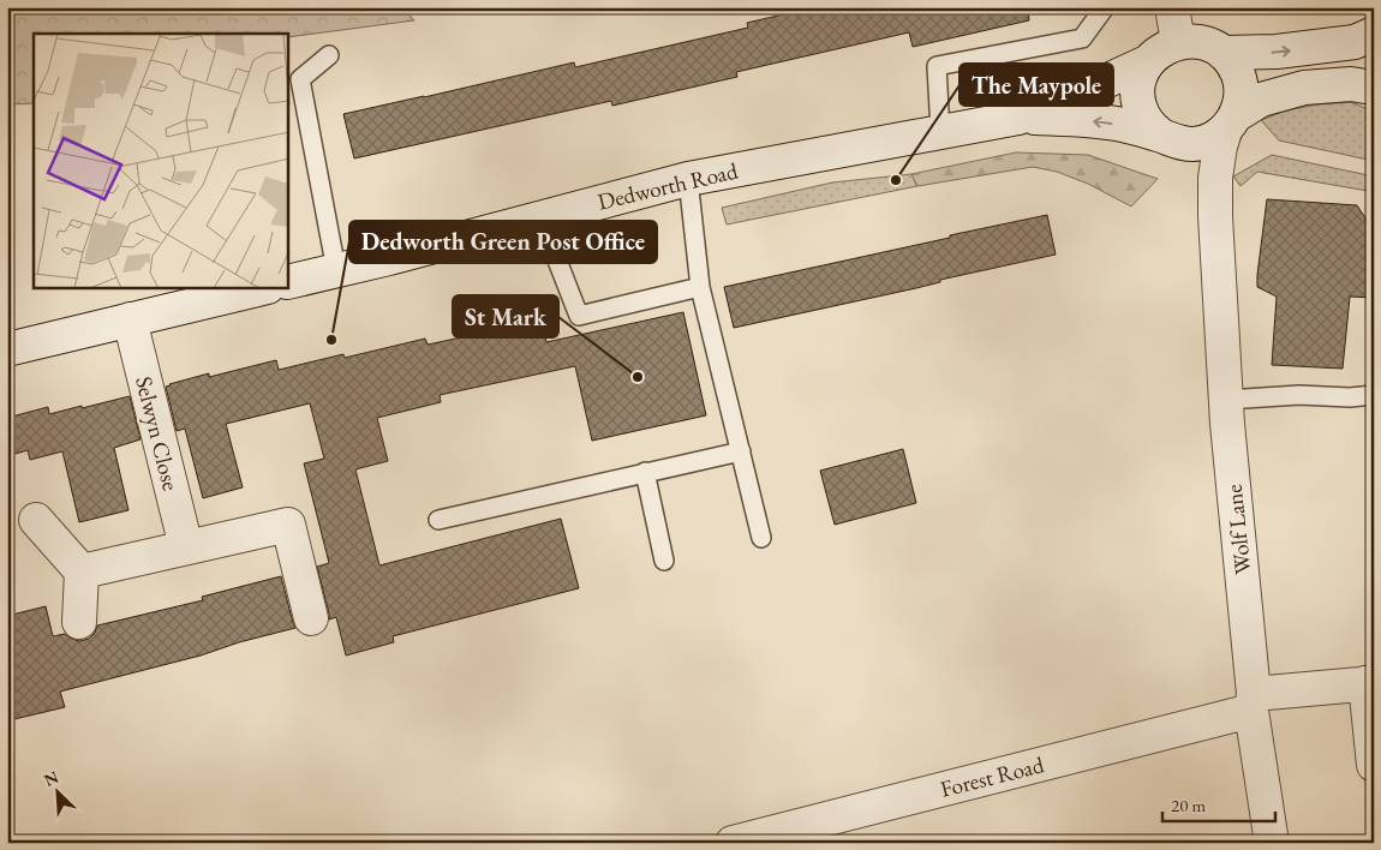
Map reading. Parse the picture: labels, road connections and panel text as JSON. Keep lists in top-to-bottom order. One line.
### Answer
{"streets":{"street":["Dedworth Road","Selwyn Close","Wolf Lane","Forest Road"]},"crossings":[["Dedworth Road","Wolf Lane"],["Wolf Lane","Forest Road"]],"places":["The Maypole","Dedworth Green Post Office","St Mark"],"scale_bar":"20 m","north":"top left"}
